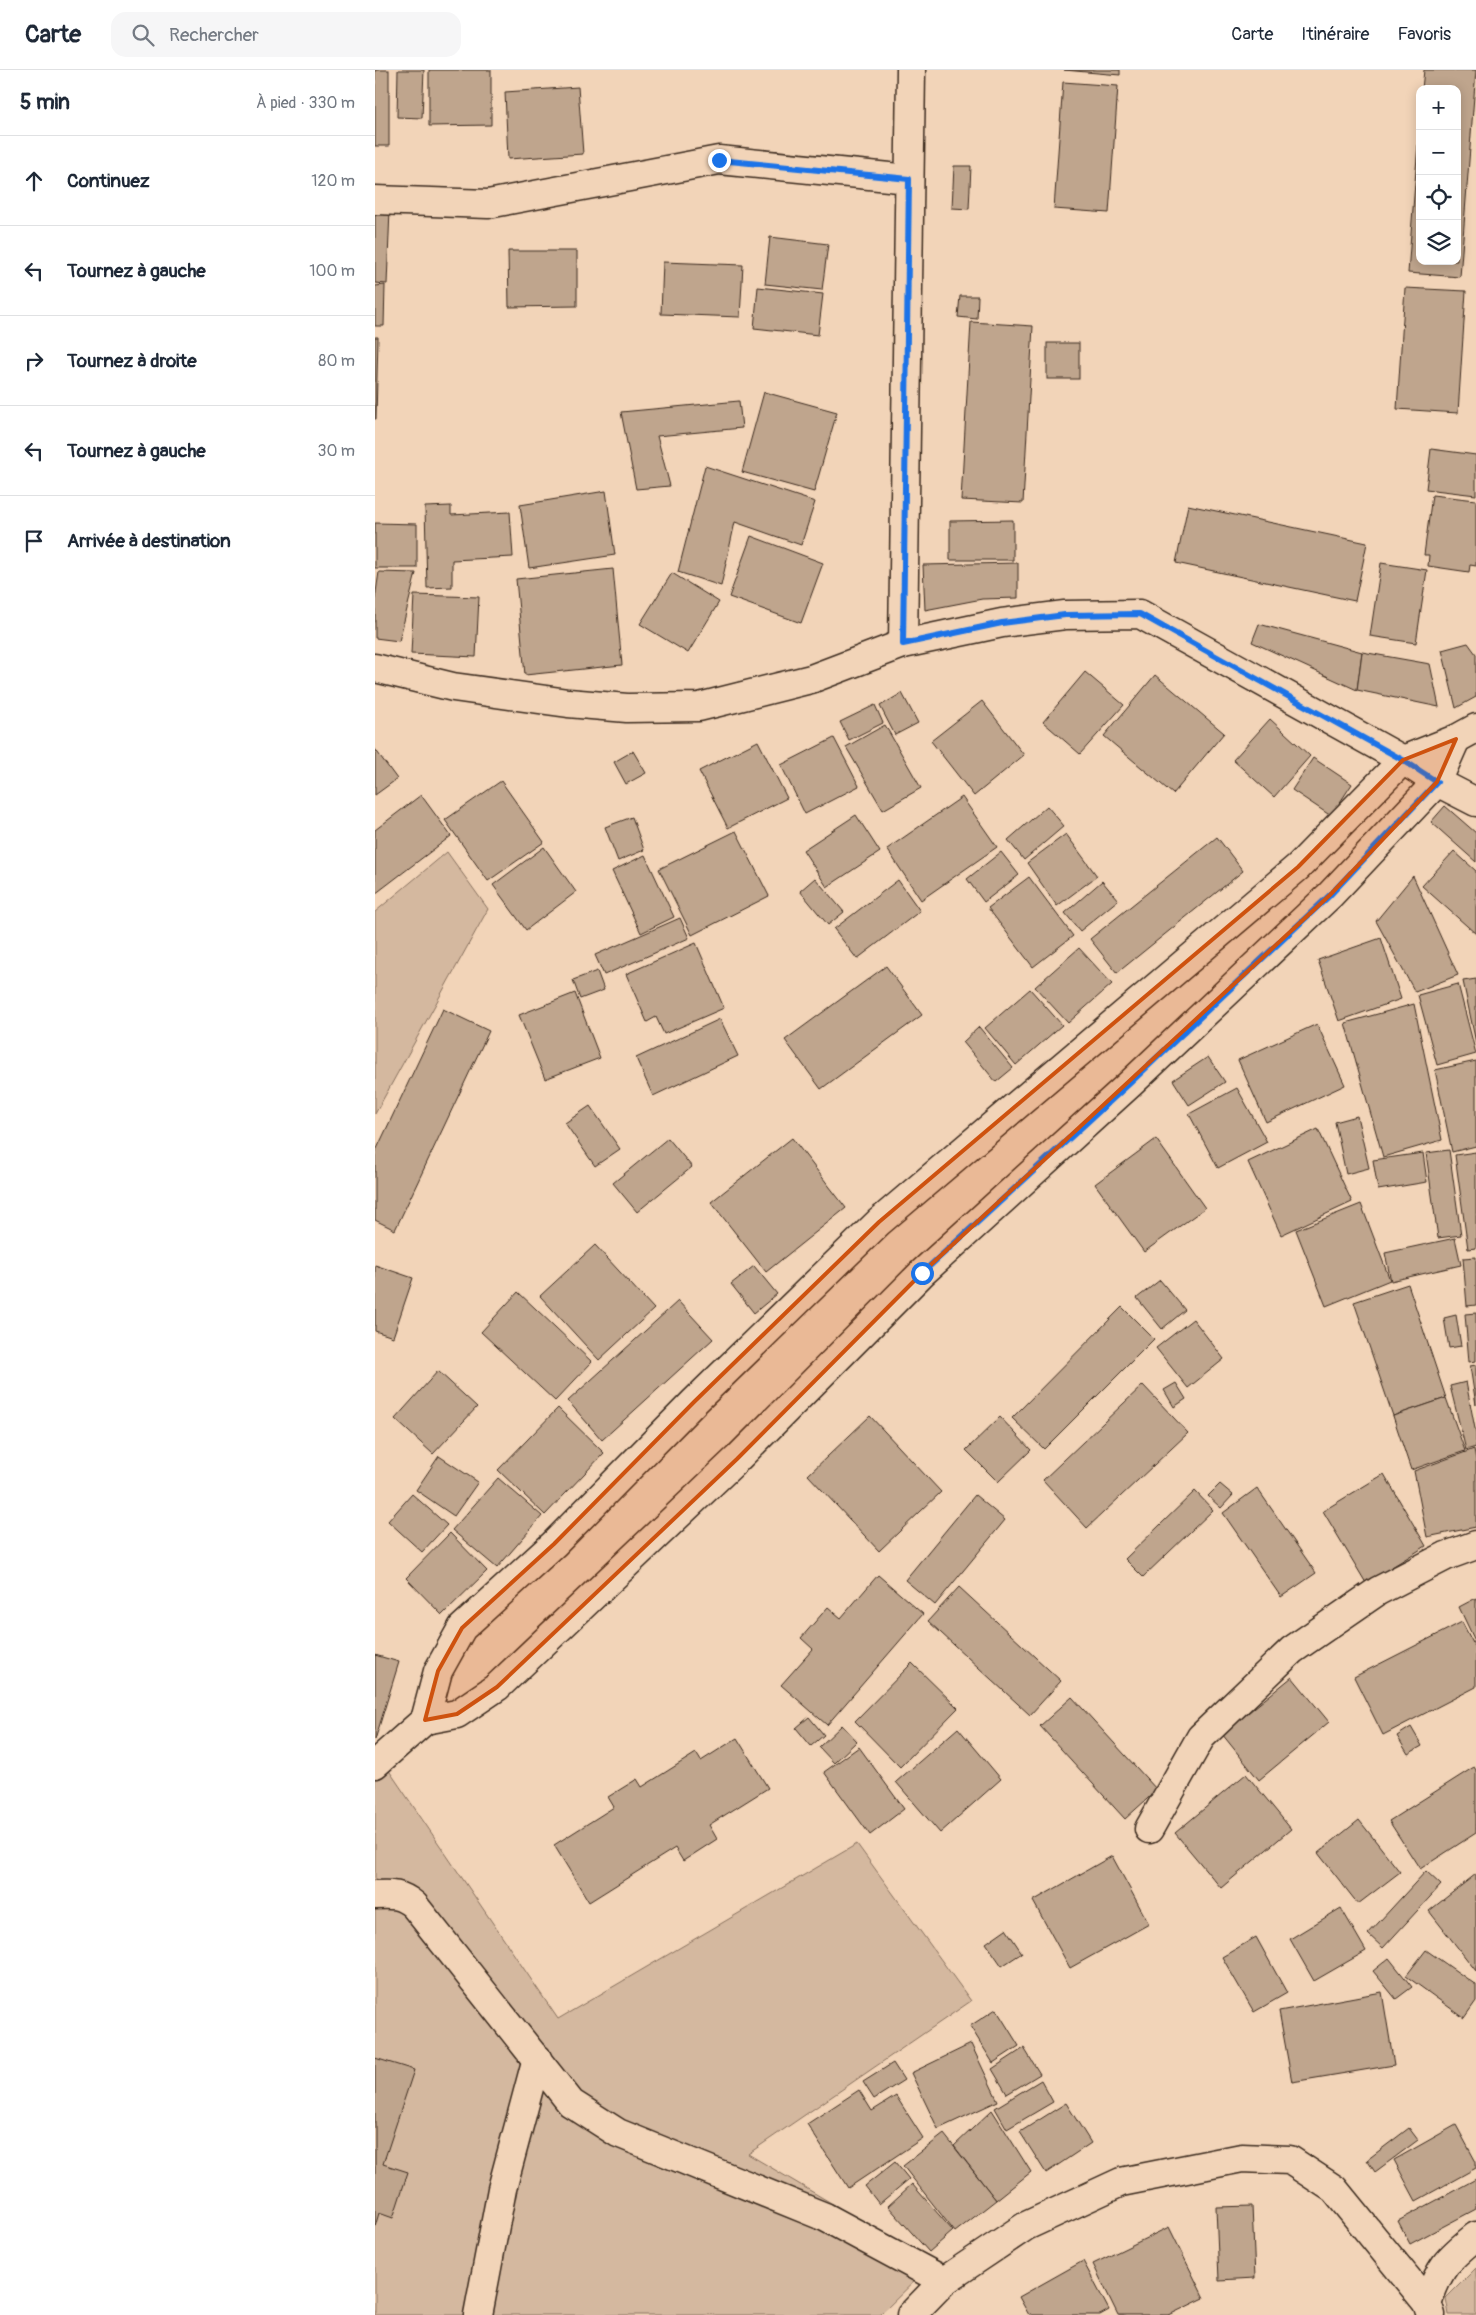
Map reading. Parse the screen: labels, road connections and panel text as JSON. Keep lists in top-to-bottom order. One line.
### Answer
{"page":{"header":"Carte","search":"Rechercher","nav":["Carte","Itinéraire","Favoris"],"heading":["5 min","À pied · 330 m"],"map_buttons":["+","−"],"list":[["Continuez","120 m"],["Tournez à gauche","100 m"],["Tournez à droite","80 m"],["Tournez à gauche","30 m"],"Arrivée à destination"]}}
